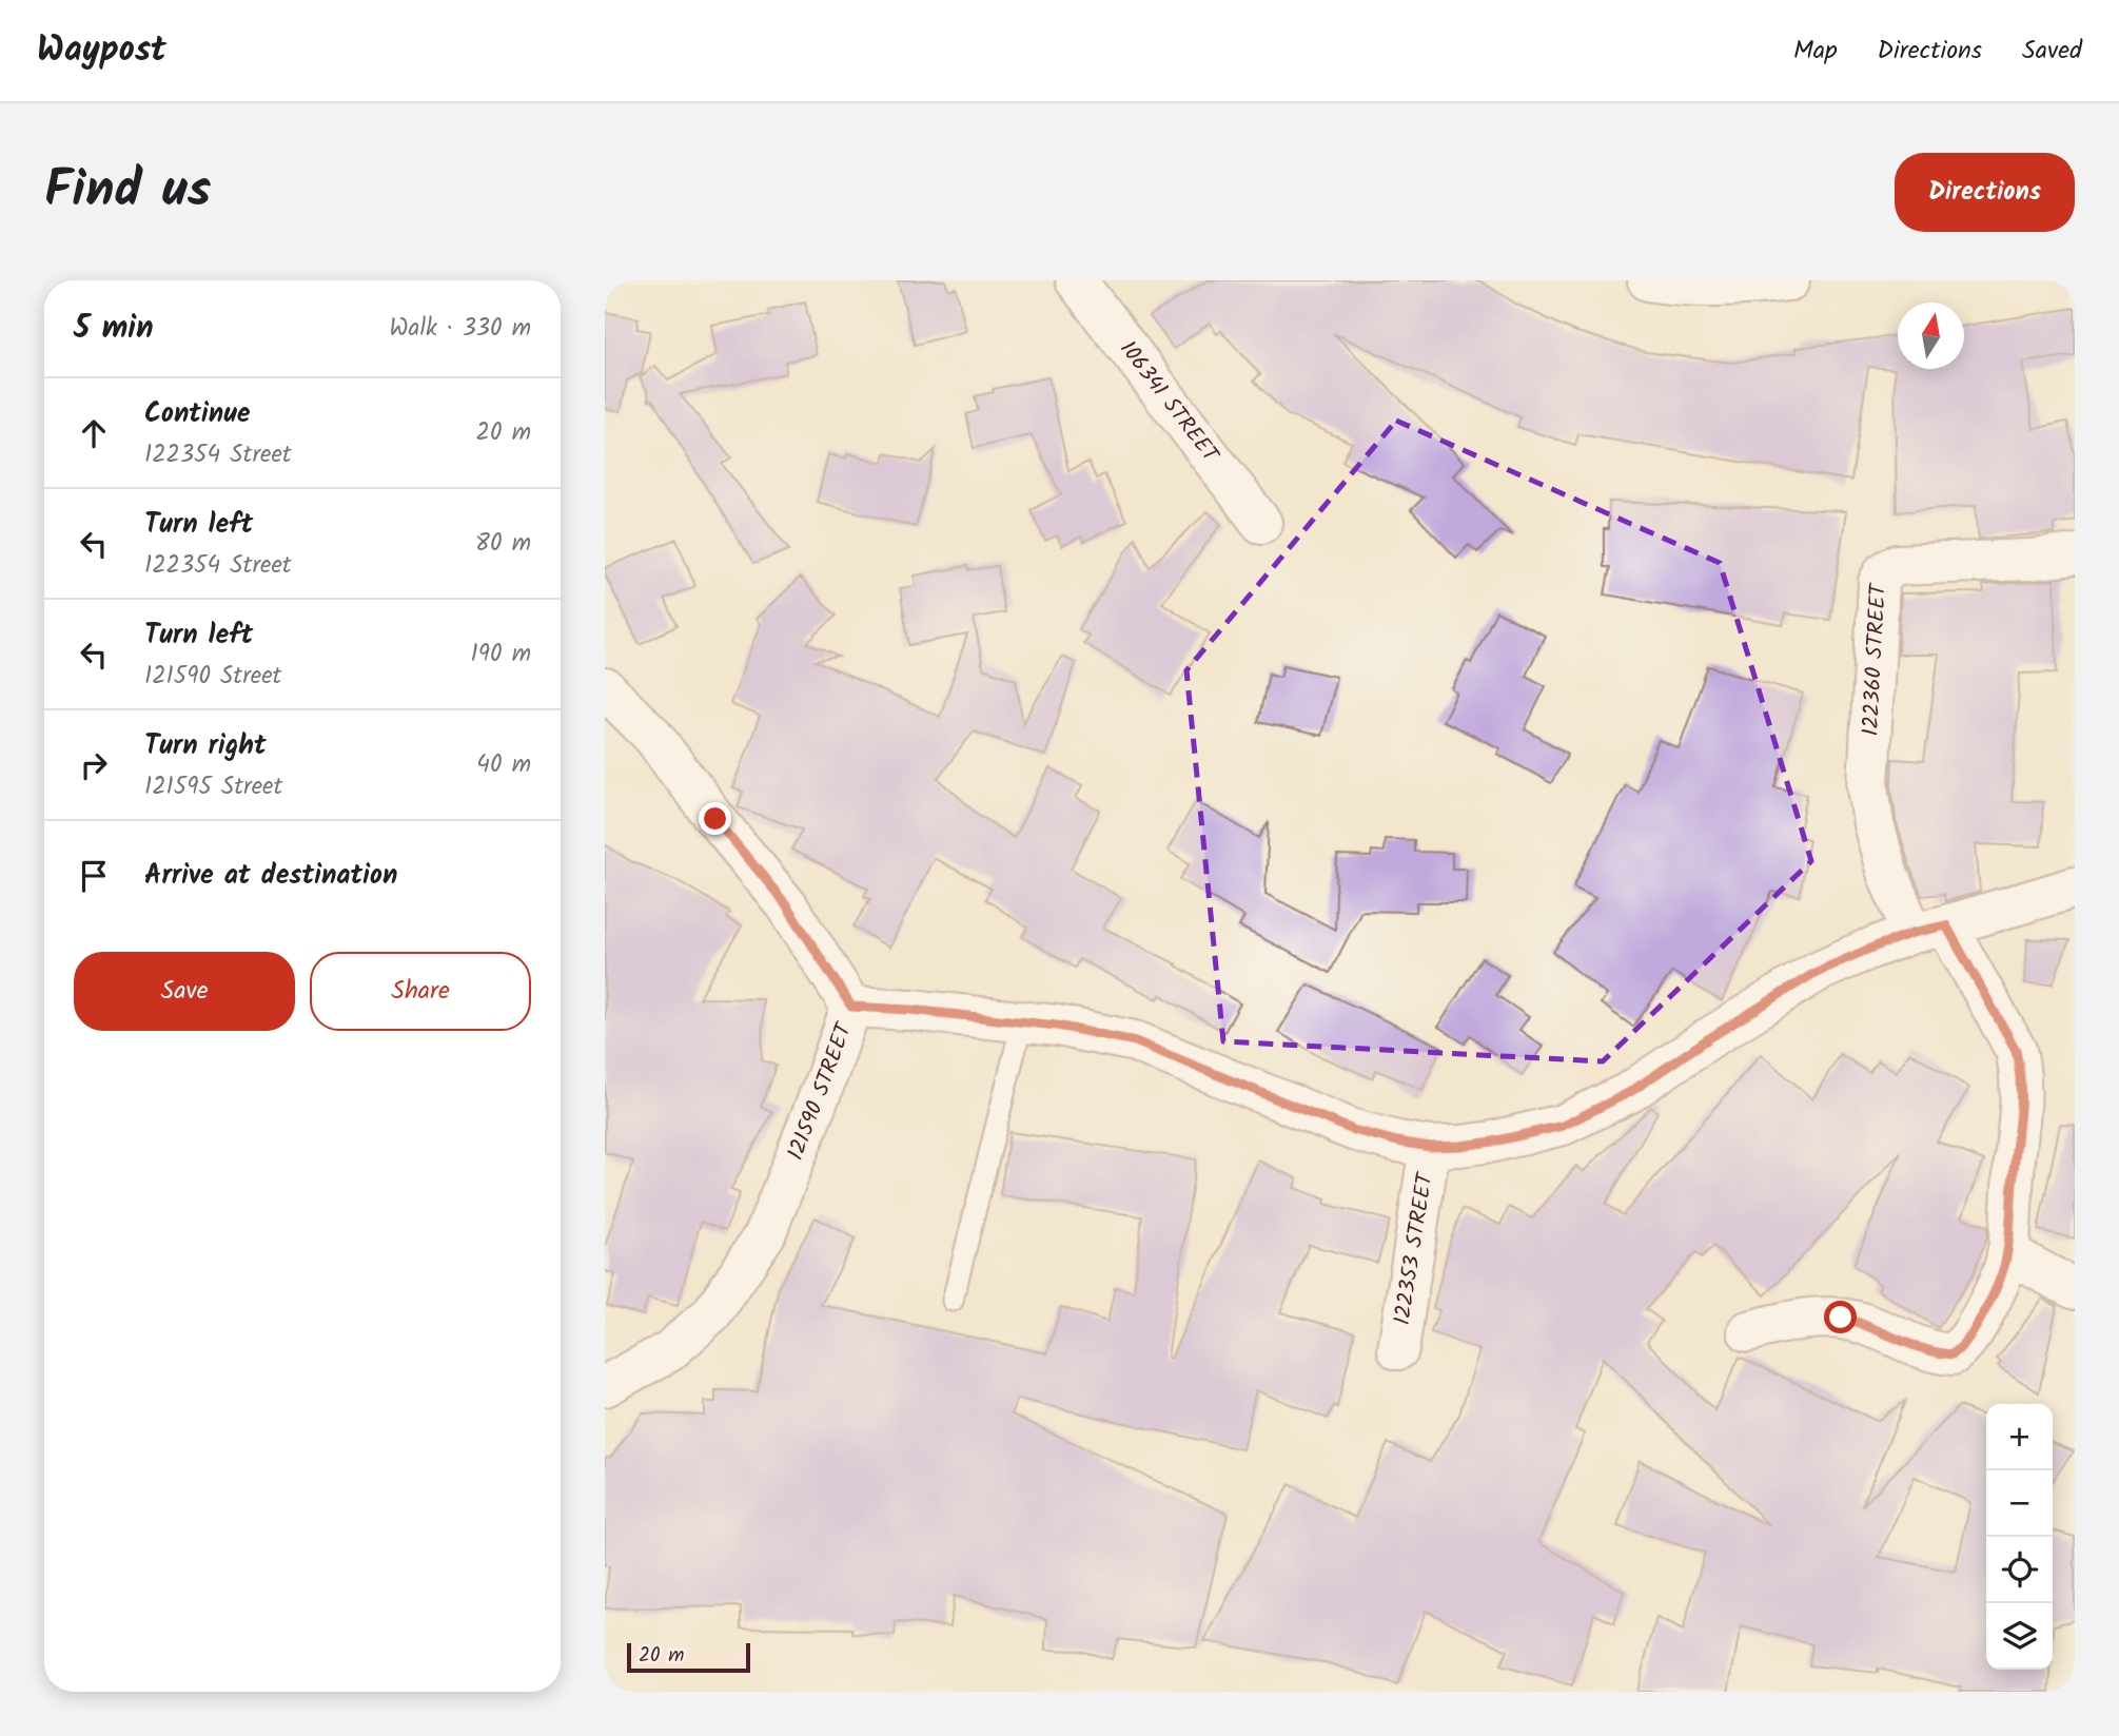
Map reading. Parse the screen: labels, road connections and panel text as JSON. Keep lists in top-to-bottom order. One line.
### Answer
{"streets":{"street":["106341 STREET","122360 STREET","121590 STREET","122353 STREET"]},"crossings":[["122360 STREET","121590 STREET"],["121590 STREET","122353 STREET"]],"scale_bar":"20 m","north":"top","page":{"header":"Waypost","nav":["Map","Directions","Saved"],"title":"Find us","buttons":["Directions",["Save","Share"]],"heading":["5 min","Walk · 330 m"],"list":[["Continue","122354 Street","20 m"],["Turn left","122354 Street","80 m"],["Turn left","121590 Street","190 m"],["Turn right","121595 Street","40 m"],"Arrive at destination"],"map_buttons":["+","−"],"scale":"20 m"}}
